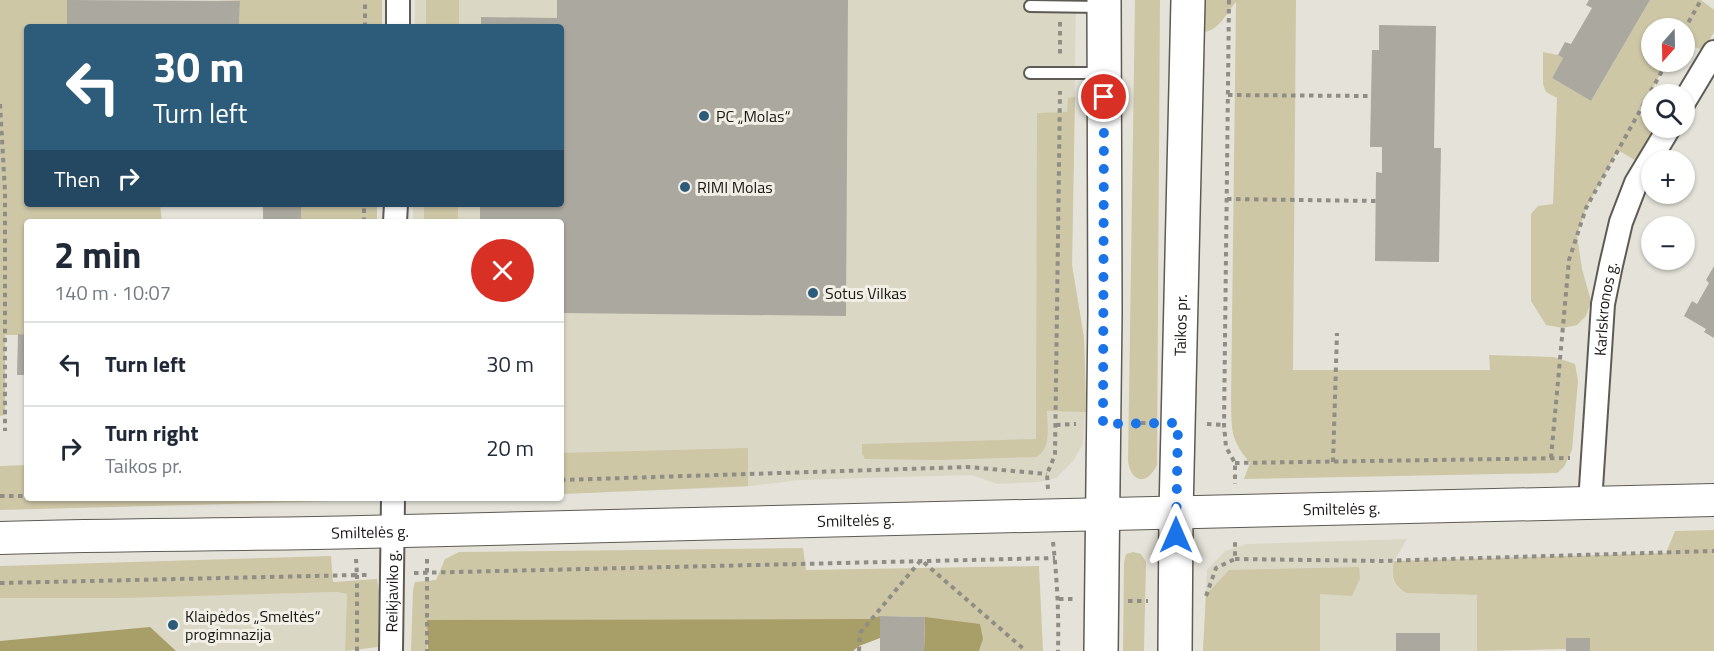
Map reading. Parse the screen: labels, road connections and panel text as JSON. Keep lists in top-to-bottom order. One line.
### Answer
{"streets":{"main road":["Taikos pr."],"street":["Karlskronos g.","Smiltelės g.","Reikjaviko g."]},"crossings":[["Karlskronos g.","Smiltelės g."],["Taikos pr.","Smiltelės g."],["Smiltelės g.","Reikjaviko g."]],"places":["PC „Molas“","RIMI Molas","Sotus Vilkas","Klaipėdos „Smeltės“ progimnazija"],"north":"bottom","page":{"map_buttons":["+","−"],"turn":["30 m","Turn left"],"then":"Then","heading":["2 min","140 m · 10:07"],"list":[{"name":"Turn left","value":"30 m"},{"name":"Turn right","note":"Taikos pr.","value":"20 m"}]}}
